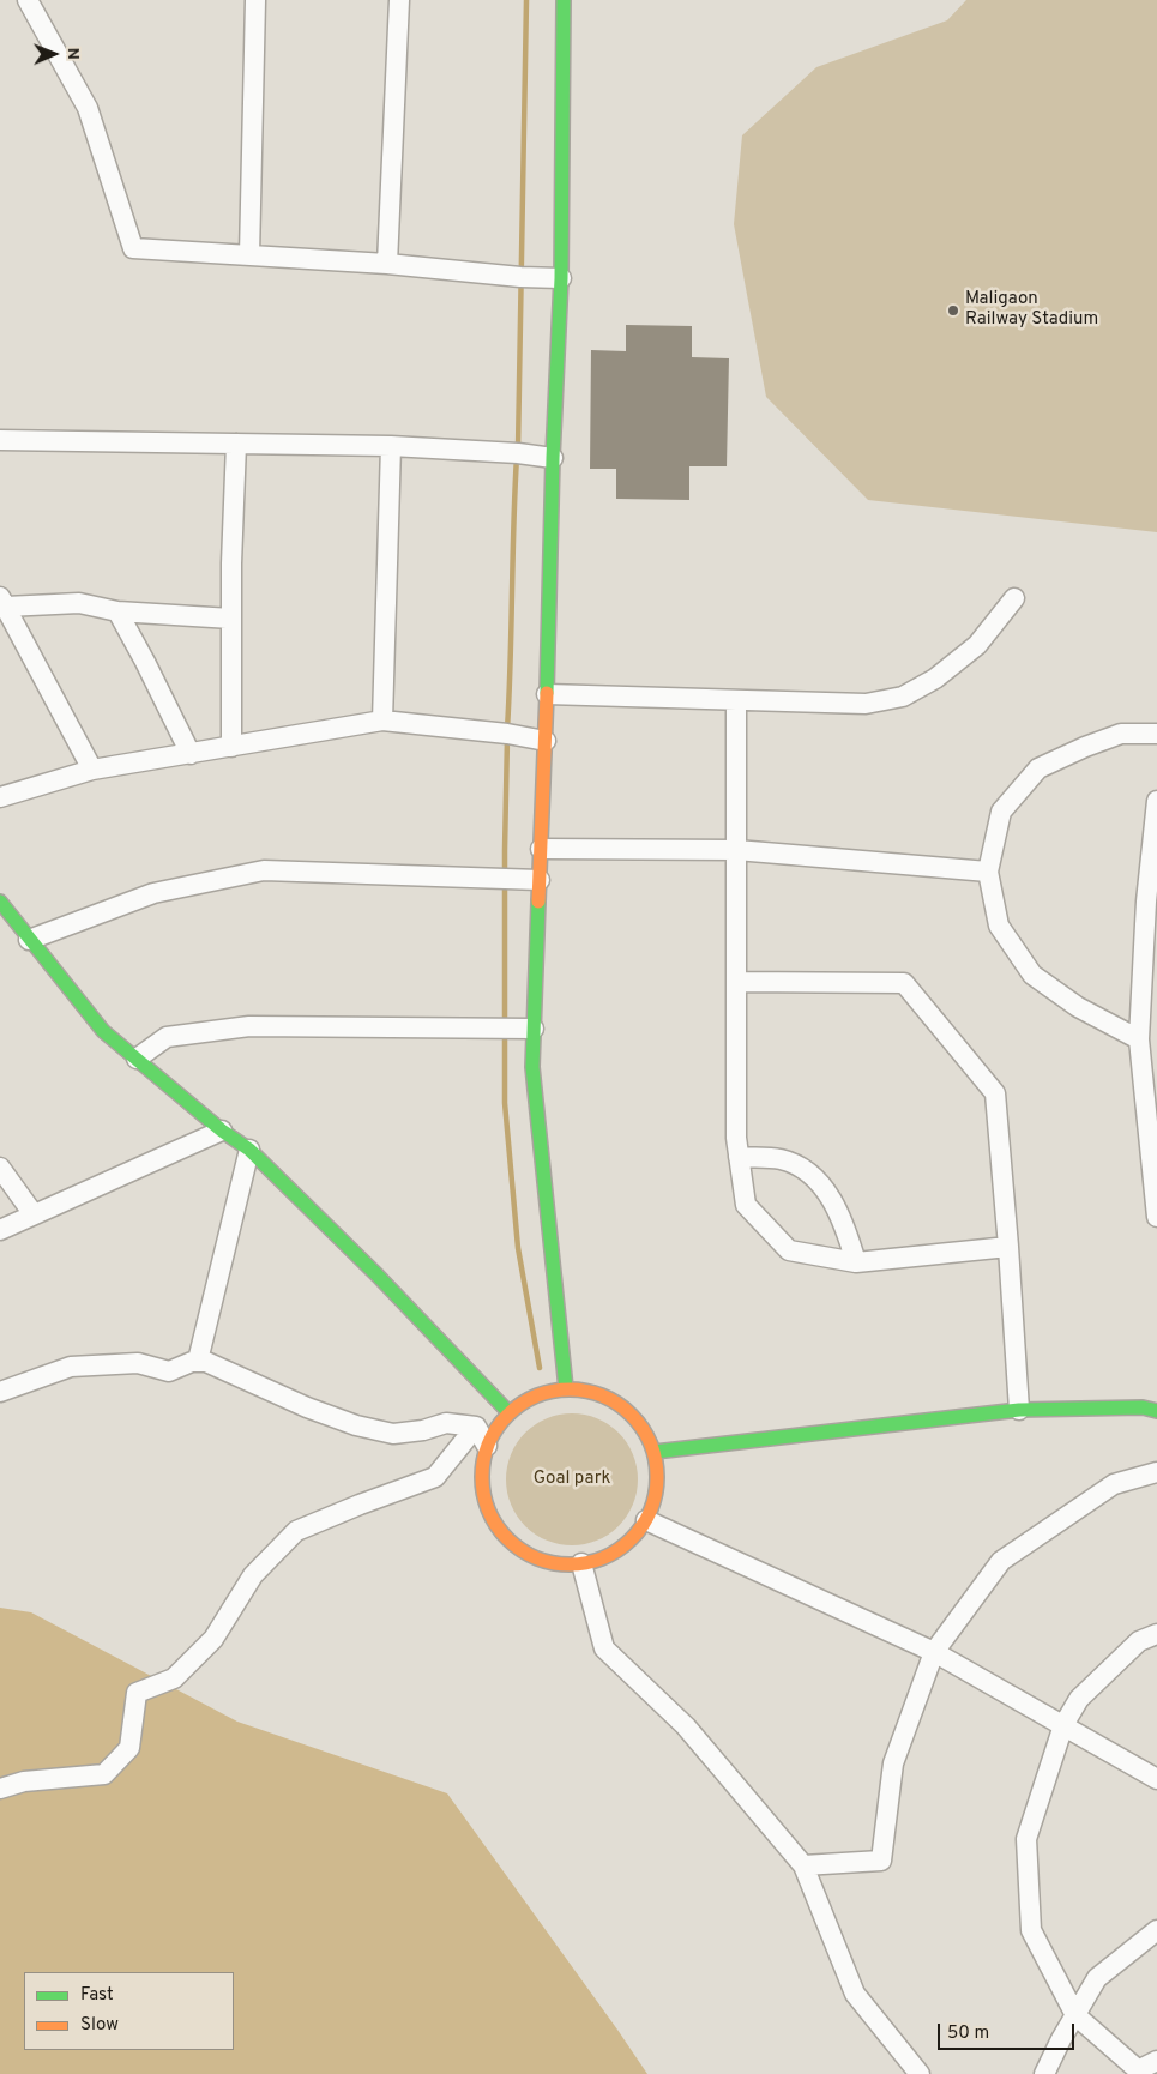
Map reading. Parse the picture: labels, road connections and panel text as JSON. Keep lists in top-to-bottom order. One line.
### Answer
{"parks":["Goal park"],"places":["Maligaon Railway Stadium"],"legend":["Fast","Slow"],"scale_bar":"50 m","north":"right"}
